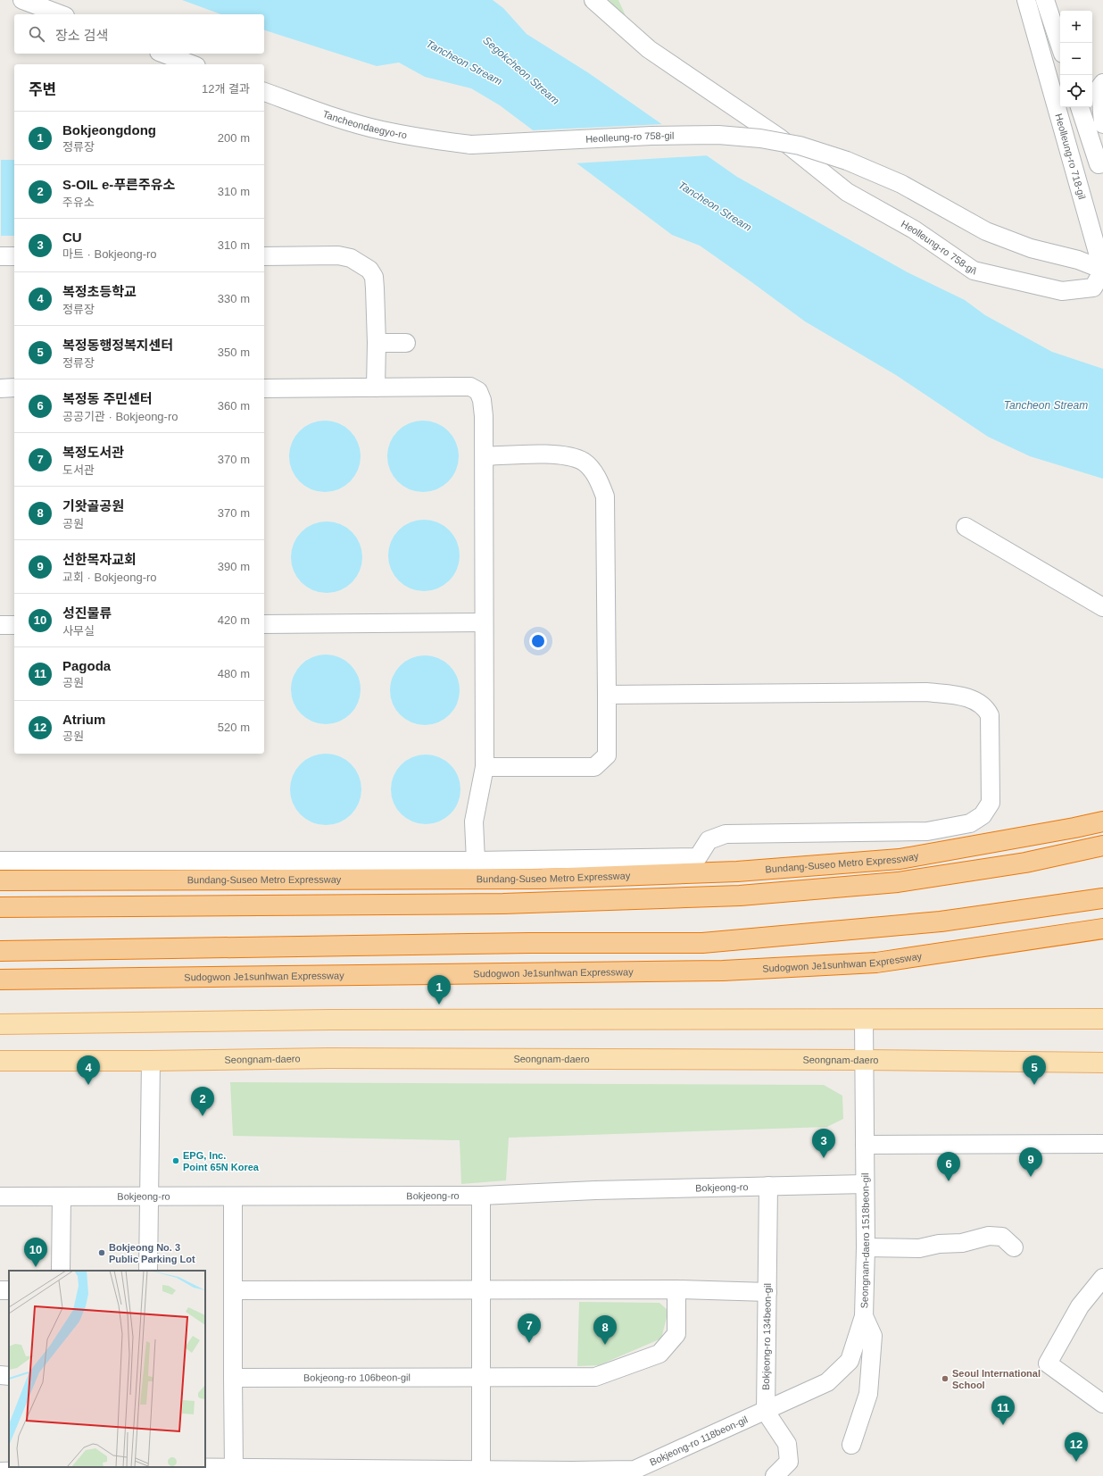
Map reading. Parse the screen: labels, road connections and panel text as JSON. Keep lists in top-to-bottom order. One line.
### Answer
{"streets":{"highway":["Bundang-Suseo Metro Expressway","Sudogwon Je1sunhwan Expressway"],"main road":["Seongnam-daero"],"street":["Tancheondaegyo-ro","Heolleung-ro 758-gil","Heolleung-ro 718-gil","Bokjeong-ro","Seongnam-daero 1518beon-gil","Bokjeong-ro 134beon-gil","Bokjeong-ro 106beon-gil","Bokjeong-ro 118beon-gil"]},"crossings":[["Tancheondaegyo-ro","Heolleung-ro 758-gil"],["Heolleung-ro 758-gil","Heolleung-ro 718-gil"],["Seongnam-daero","Seongnam-daero 1518beon-gil"],["Bokjeong-ro","Seongnam-daero 1518beon-gil"],["Bokjeong-ro","Bokjeong-ro 134beon-gil"],["Seongnam-daero 1518beon-gil","Bokjeong-ro 134beon-gil"],["Seongnam-daero 1518beon-gil","Bokjeong-ro 118beon-gil"],["Bokjeong-ro 134beon-gil","Bokjeong-ro 118beon-gil"]],"water":["Tancheon Stream","Segokcheon Stream"],"places":["EPG, Inc. Point 65N Korea","Bokjeong No. 3 Public Parking Lot","Seoul International School"],"page":{"map_buttons":["+","−"],"search":"장소 검색","heading":["주변","12개 결과"],"list":[{"mark":"1","name":"Bokjeongdong","note":"정류장","value":"200 m"},{"mark":"2","name":"S-OIL e-푸른주유소","note":"주유소","value":"310 m"},{"mark":"3","name":"CU","note":"마트 · Bokjeong-ro","value":"310 m"},{"mark":"4","name":"복정초등학교","note":"정류장","value":"330 m"},{"mark":"5","name":"복정동행정복지센터","note":"정류장","value":"350 m"},{"mark":"6","name":"복정동 주민센터","note":"공공기관 · Bokjeong-ro","value":"360 m"},{"mark":"7","name":"복정도서관","note":"도서관","value":"370 m"},{"mark":"8","name":"기왓골공원","note":"공원","value":"370 m"},{"mark":"9","name":"선한목자교회","note":"교회 · Bokjeong-ro","value":"390 m"},{"mark":"10","name":"성진물류","note":"사무실","value":"420 m"},{"mark":"11","name":"Pagoda","note":"공원","value":"480 m"},{"mark":"12","name":"Atrium","note":"공원","value":"520 m"}],"pins":["1","4","5","2","3","9","6","10","7","8","11","12"]}}
